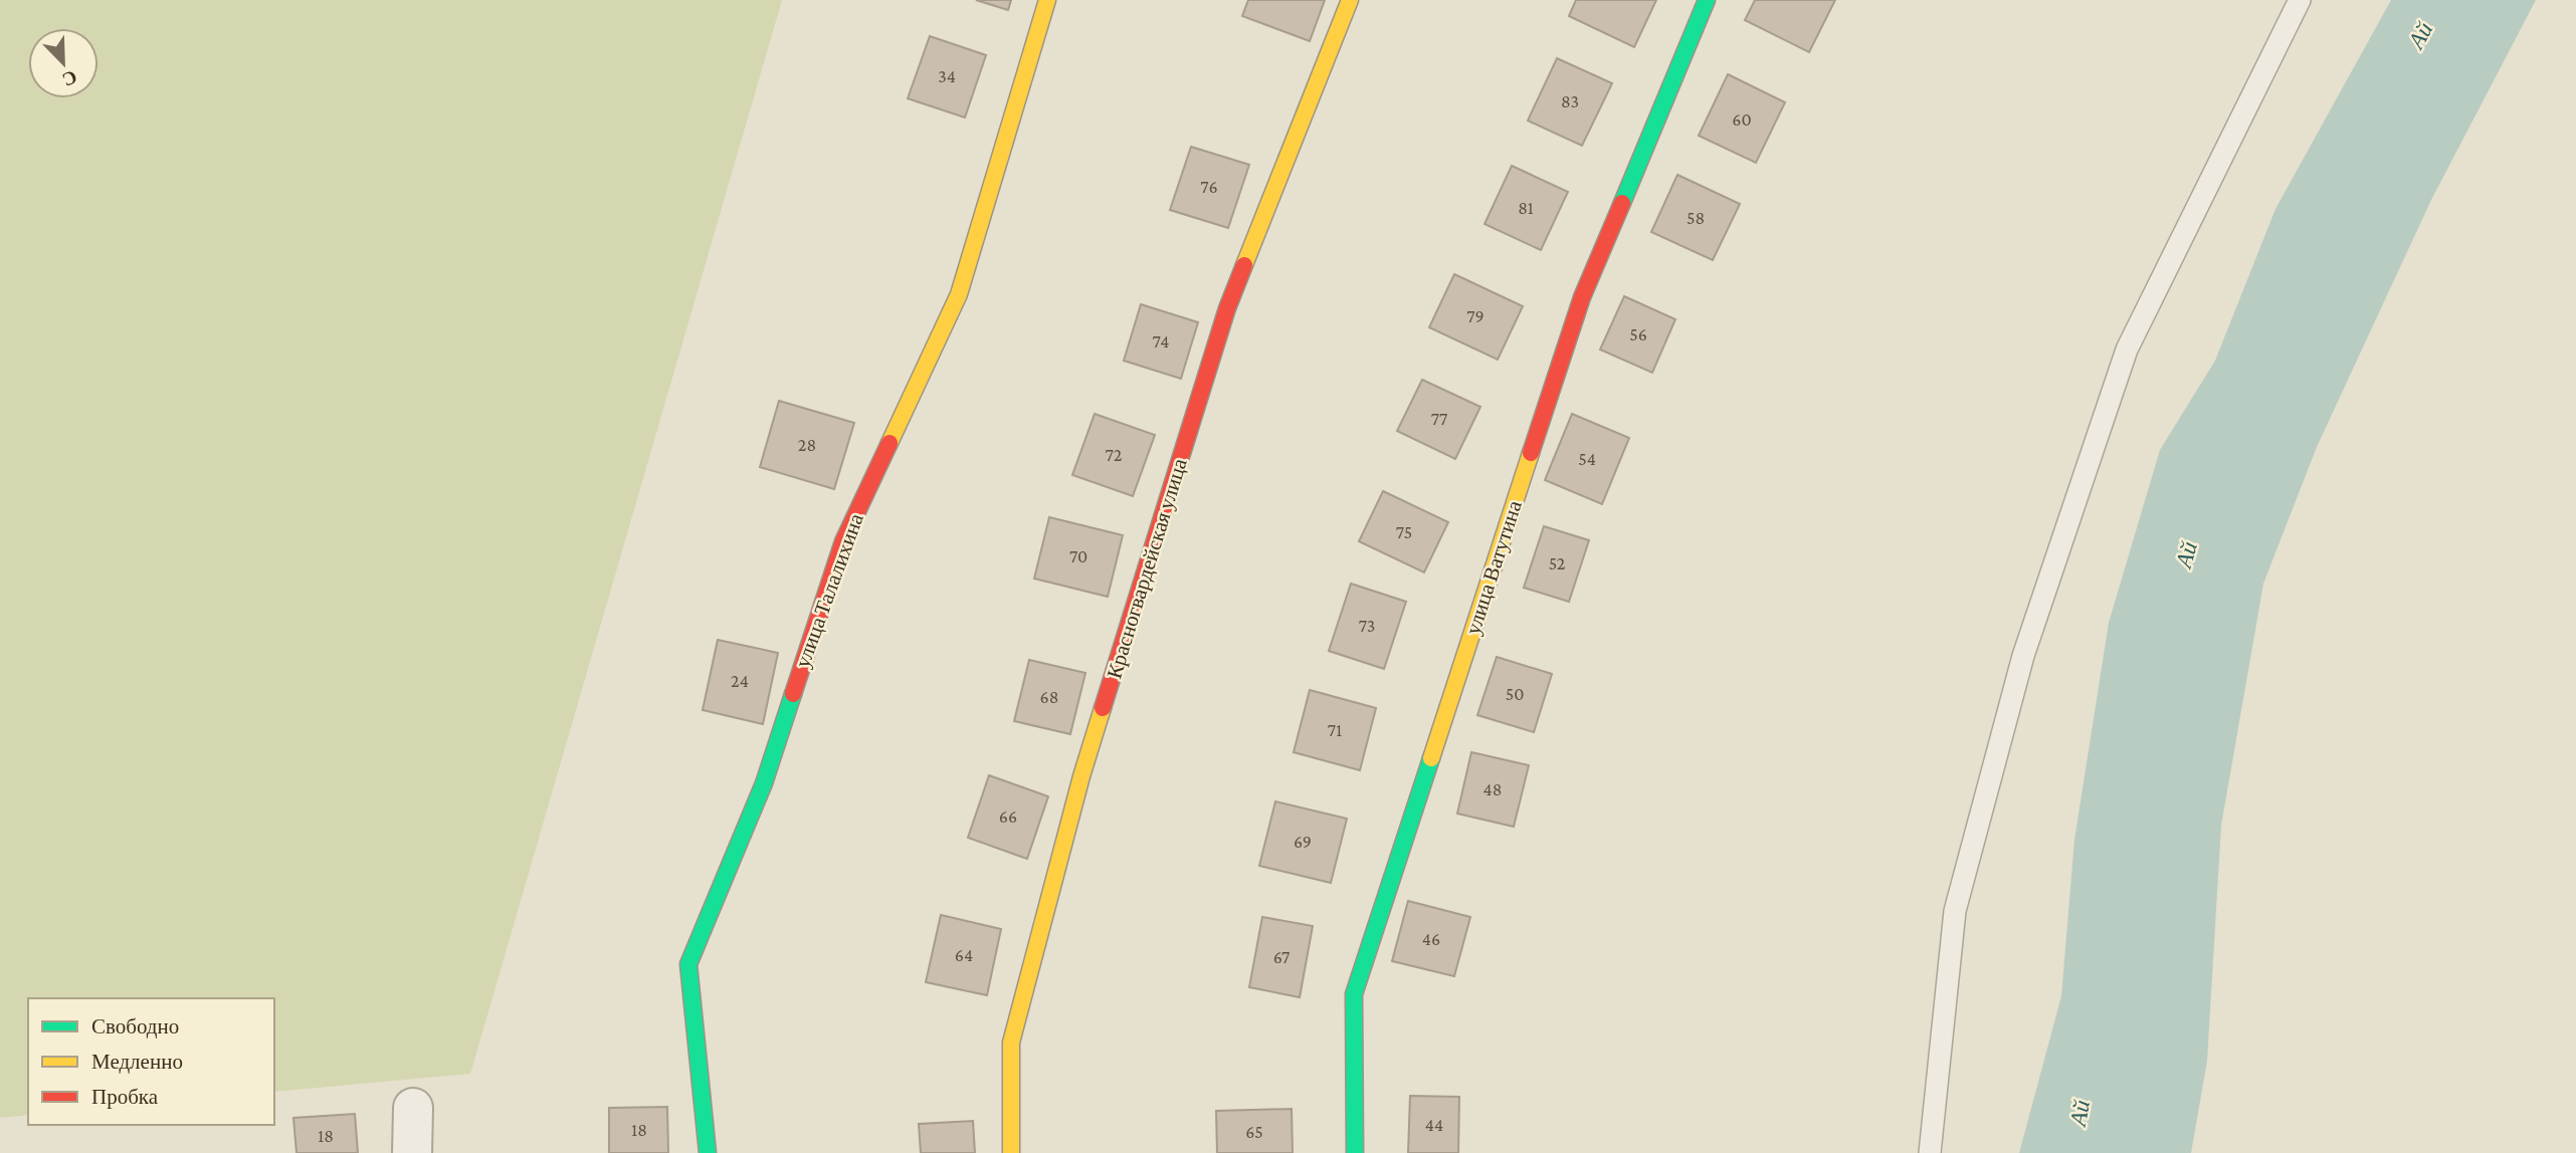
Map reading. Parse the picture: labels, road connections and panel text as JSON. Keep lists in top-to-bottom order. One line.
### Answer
{"streets":{"street":["улица Ватутина","Красногвардейская улица","улица Талалихина"]},"water":["Ай"],"house_numbers":["34","83","60","76","81","58","79","56","74","77","28","72","54","75","70","52","73","24","50","68","71","48","66","69","46","64","67","44","18","65","18"],"legend":["Свободно","Медленно","Пробка"],"north":"bottom right"}
